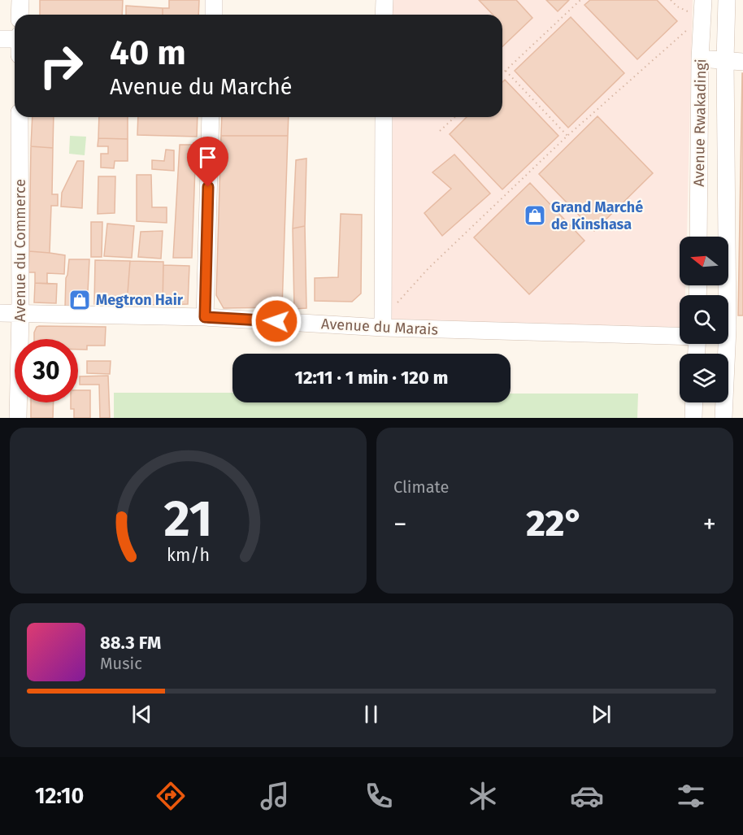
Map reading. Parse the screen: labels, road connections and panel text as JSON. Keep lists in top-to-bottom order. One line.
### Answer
{"streets":{"street":["Avenue Rwakadingi","Avenue du Commerce","Avenue du Marais"]},"crossings":[["Avenue du Commerce","Avenue du Marais"]],"places":{"shop":["Grand Marché de Kinshasa","Megtron Hair"]},"north":"left","page":{"turn":["40 m","Avenue du Marché"],"limit":"30","trip":"12:11 · 1 min · 120 m","tile":"Climate","heat":["−","22°","+"],"song":["88.3 FM","Music"],"tabs":"12:10","gauge":["21","km/h"]}}
